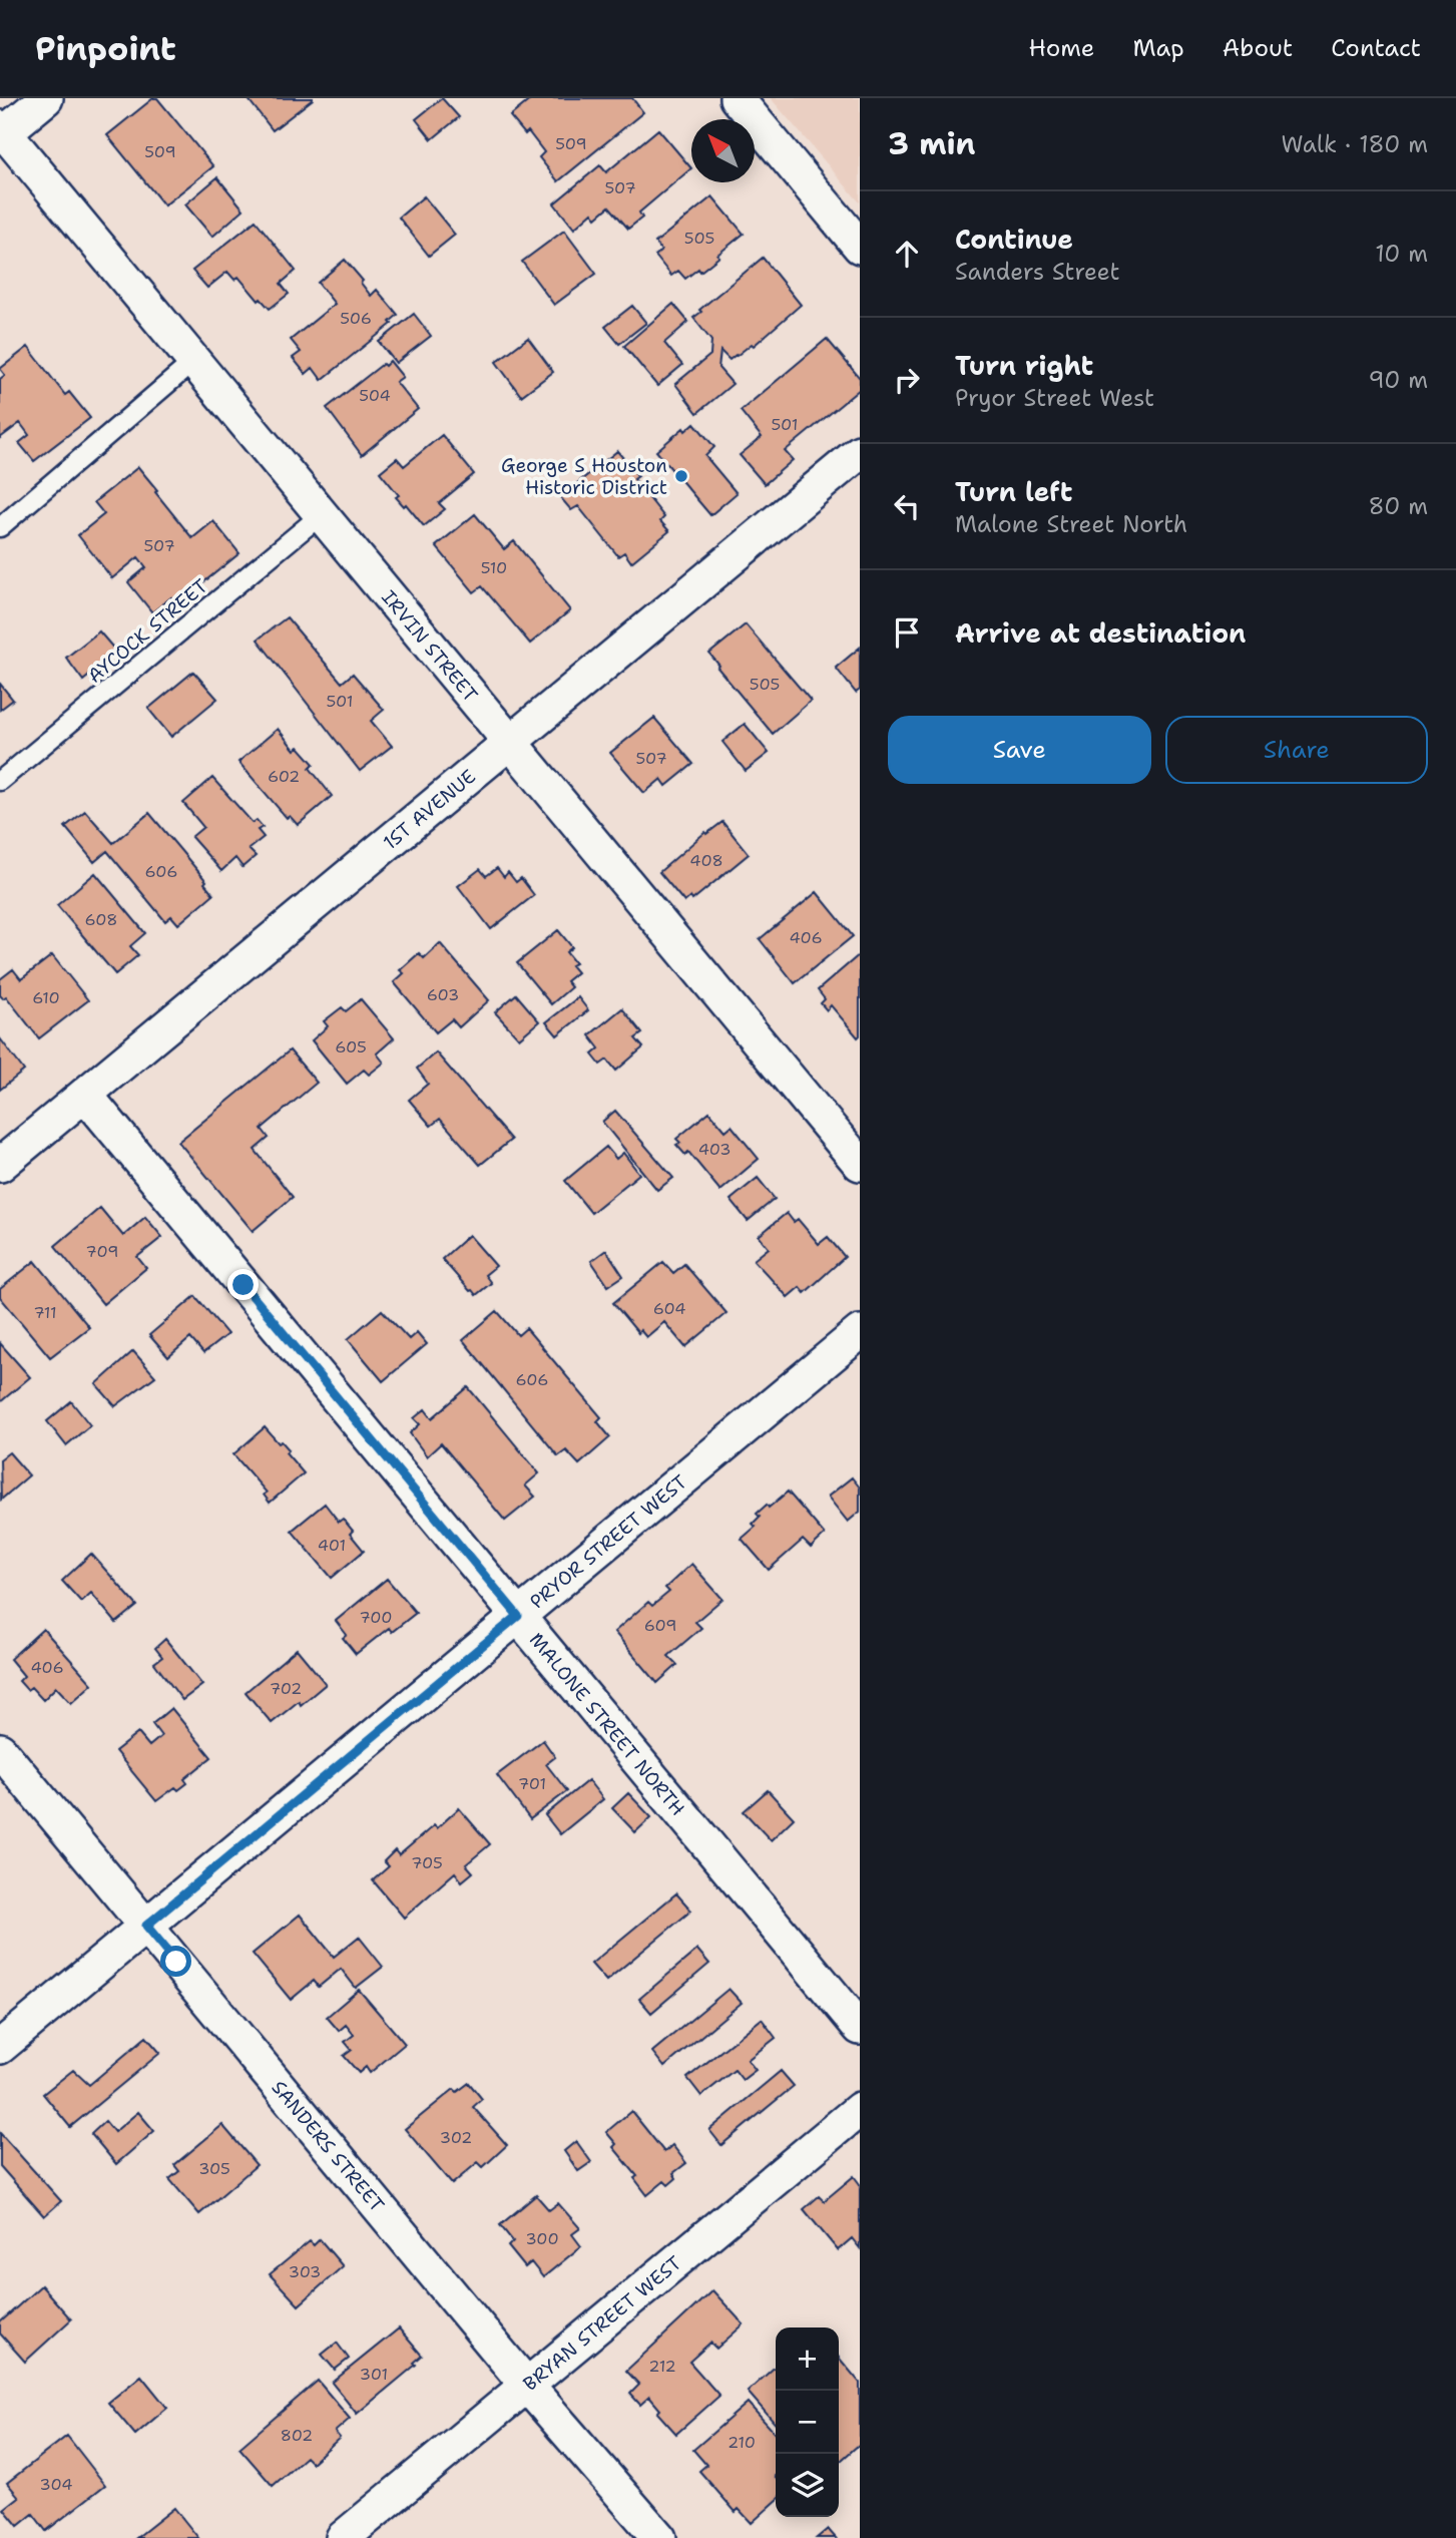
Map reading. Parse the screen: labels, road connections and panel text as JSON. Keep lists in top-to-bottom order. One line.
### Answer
{"streets":{"street":["IRVIN STREET","1ST AVENUE","PRYOR STREET WEST","MALONE STREET NORTH","SANDERS STREET","BRYAN STREET WEST"],"lane":["AYCOCK STREET"]},"crossings":[["AYCOCK STREET","IRVIN STREET"],["IRVIN STREET","1ST AVENUE"],["1ST AVENUE","MALONE STREET NORTH"],["PRYOR STREET WEST","MALONE STREET NORTH"],["PRYOR STREET WEST","SANDERS STREET"],["SANDERS STREET","BRYAN STREET WEST"]],"places":["George S Houston Historic District"],"house_numbers":["509","509","507","505","506","504","501","507","510","505","501","507","602","408","606","608","406","603","610","605","403","709","604","711","606","401","700","609","406","702","701","705","302","305","300","303","212","301","802","210","304"],"north":"top left","page":{"header":"Pinpoint","nav":["Home","Map","About","Contact"],"heading":["3 min","Walk · 180 m"],"list":[["Continue","Sanders Street","10 m"],["Turn right","Pryor Street West","90 m"],["Turn left","Malone Street North","80 m"],"Arrive at destination"],"buttons":["Save","Share"],"map_buttons":["+","−"]}}
